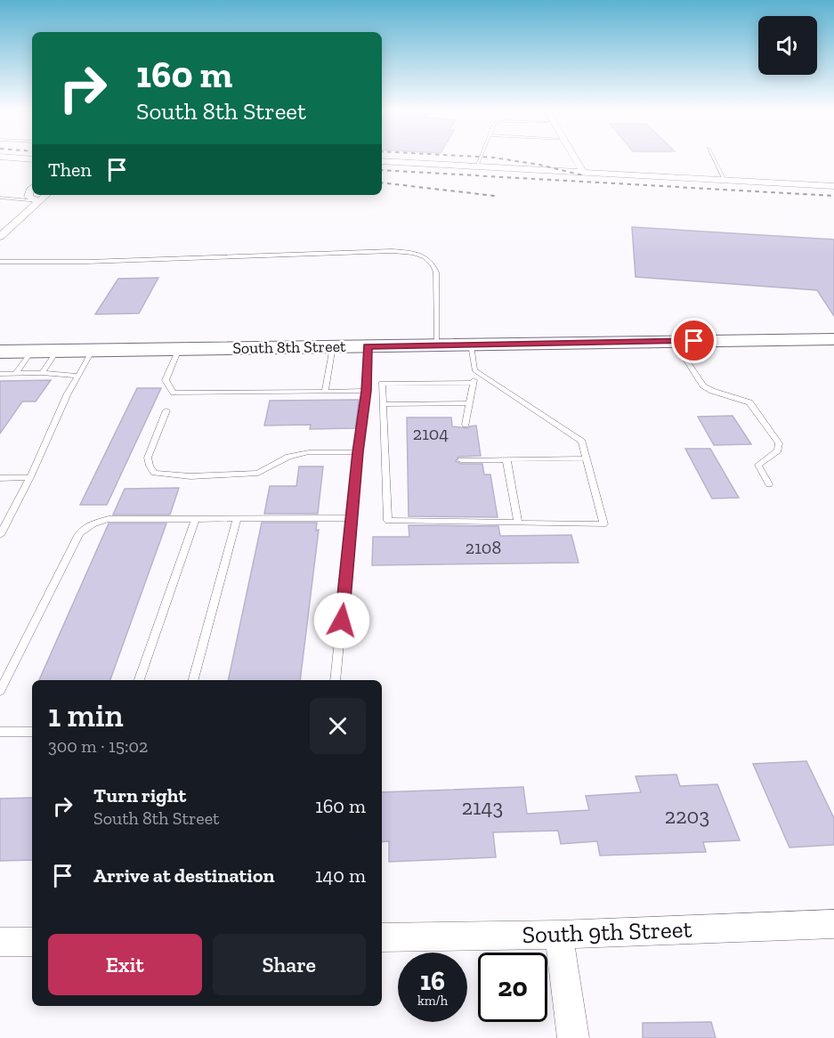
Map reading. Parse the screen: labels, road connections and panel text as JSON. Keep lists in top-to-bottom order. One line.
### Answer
{"streets":{"main road":["South 8th Street"],"street":["South 9th Street"]},"house_numbers":["2104","2108","2143","2203"],"page":{"turn":["160 m","South 8th Street"],"then":"Then","heading":["1 min","300 m · 15:02"],"list":[{"name":"Turn right","note":"South 8th Street","value":"160 m"},{"name":"Arrive at destination","value":"140 m"}],"buttons":["Exit","Share"],"speed":"16 km/h","limit":"20"}}
